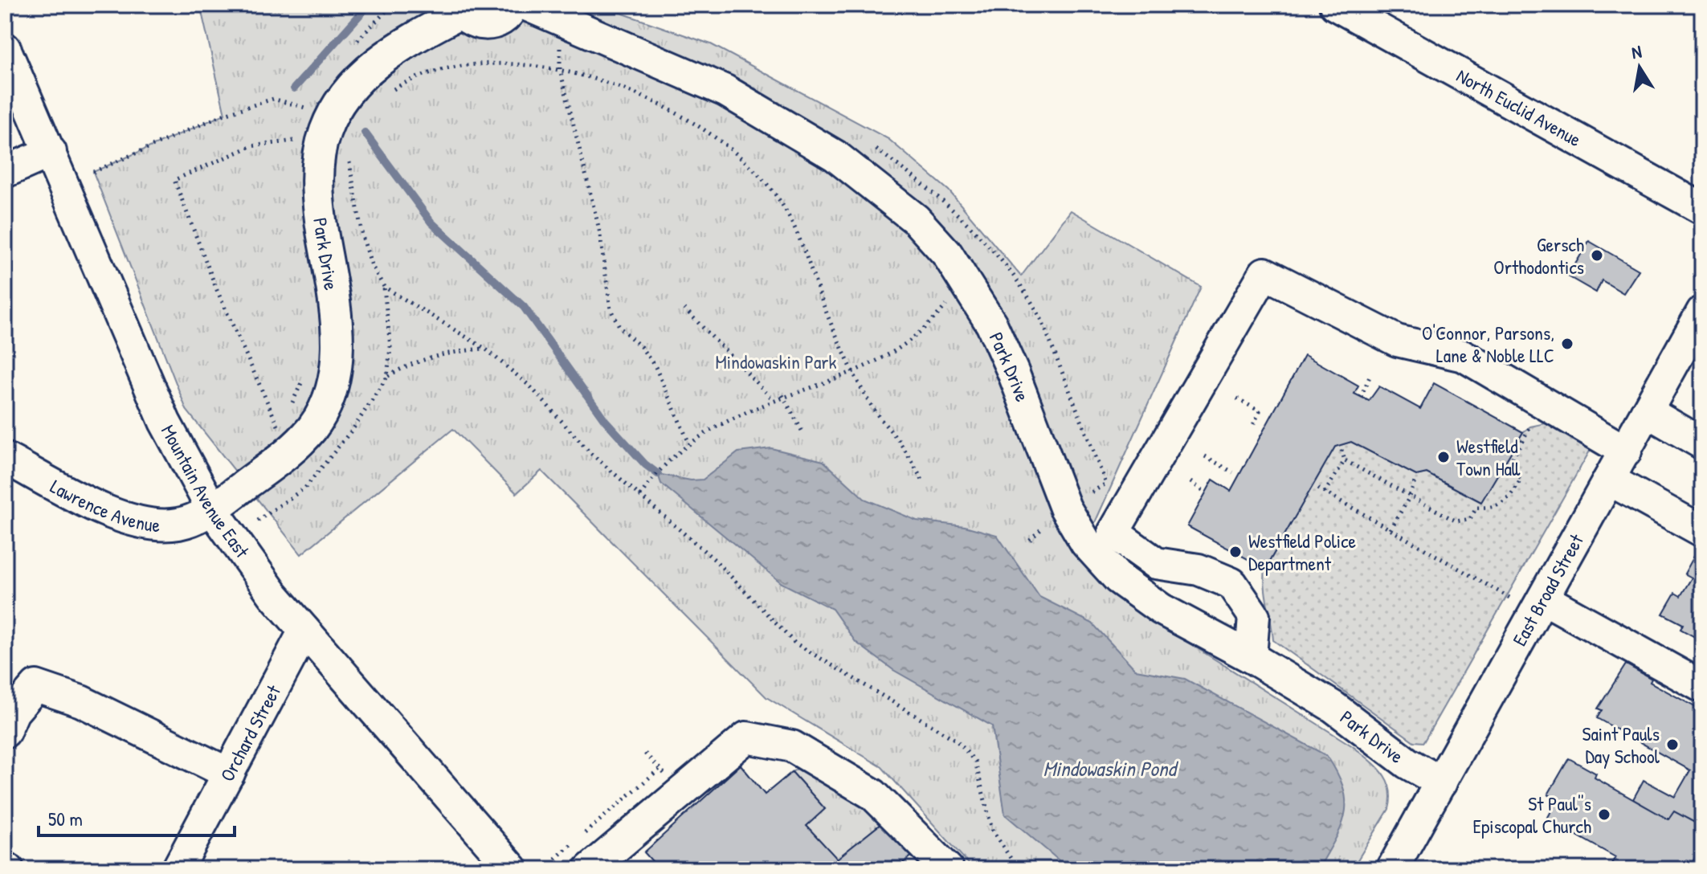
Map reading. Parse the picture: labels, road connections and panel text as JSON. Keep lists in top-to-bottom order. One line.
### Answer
{"streets":{"street":["North Euclid Avenue","Park Drive","Mountain Avenue East","Lawrence Avenue","East Broad Street","Orchard Street"]},"crossings":[["Park Drive","Mountain Avenue East"],["Park Drive","Lawrence Avenue"],["Park Drive","East Broad Street"],["Mountain Avenue East","Lawrence Avenue"],["Mountain Avenue East","Orchard Street"]],"water":["Mindowaskin Pond"],"parks":["Mindowaskin Park"],"places":["Gersch Orthodontics","O'Connor, Parsons, Lane & Noble LLC","Westfield Town Hall","Westfield Police Department","Saint Pauls Day School","St Paul''s Episcopal Church"],"scale_bar":"50 m","north":"top"}
